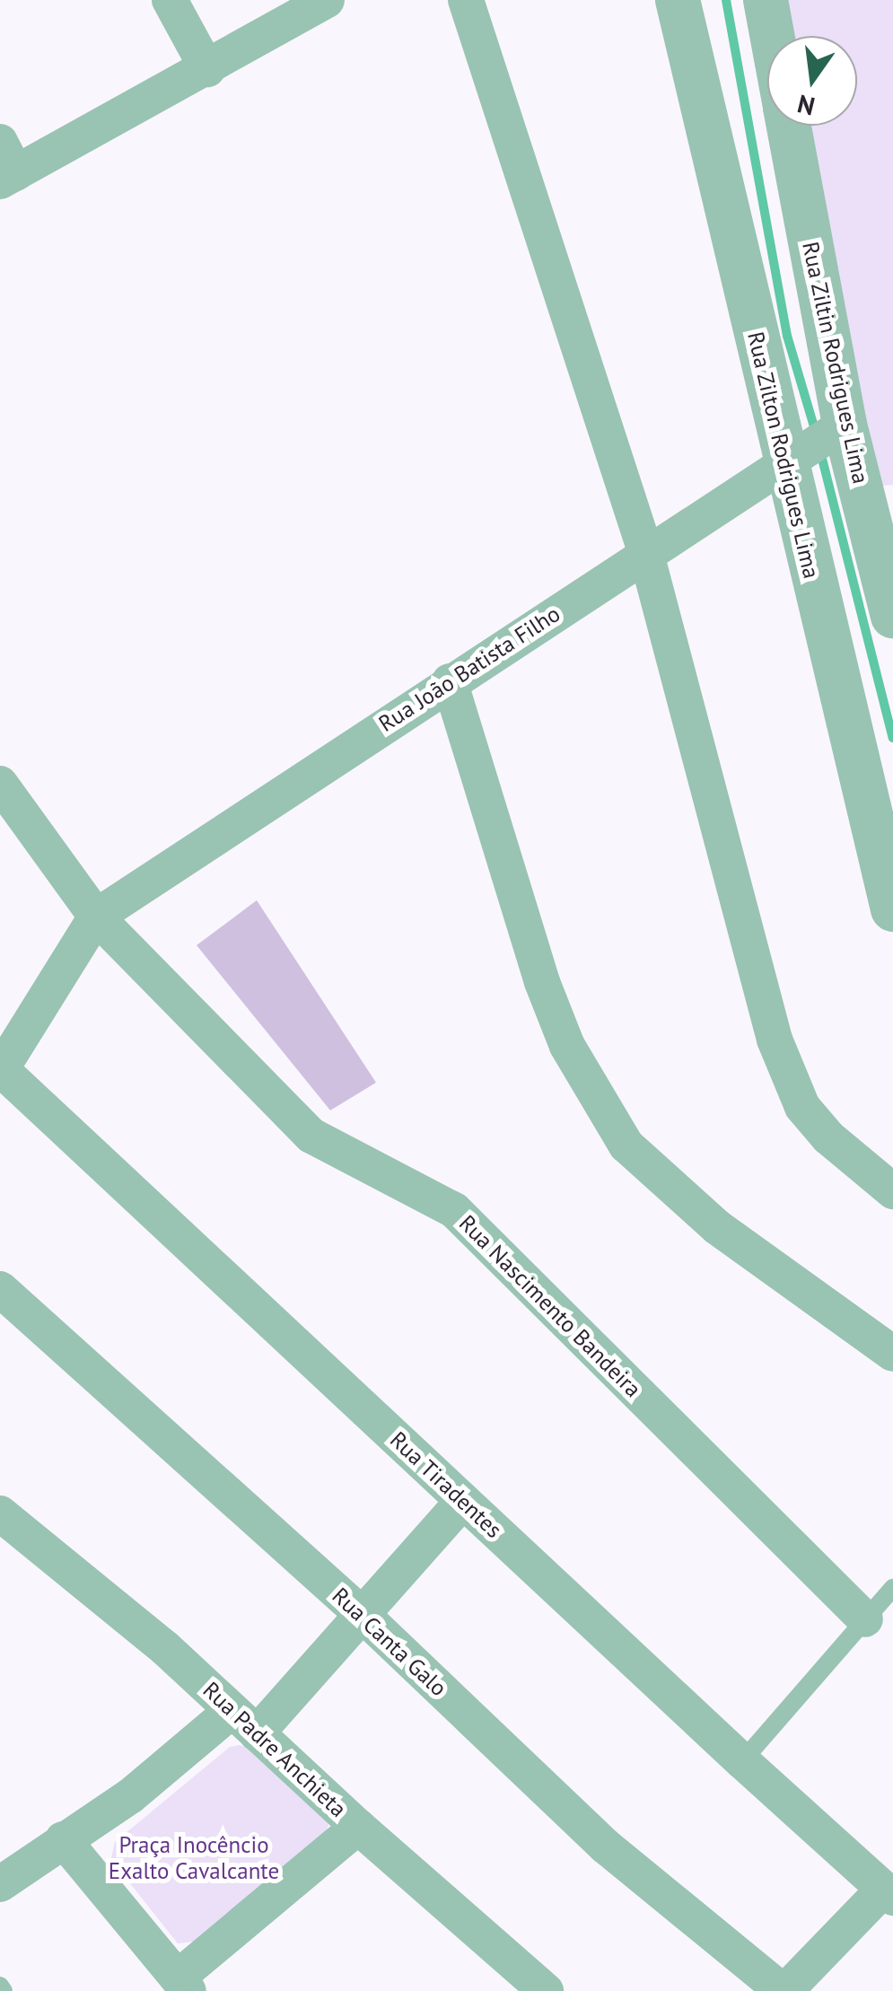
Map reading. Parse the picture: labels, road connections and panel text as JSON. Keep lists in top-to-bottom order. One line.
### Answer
{"streets":{"street":["Rua Ziltin Rodrigues Lima","Rua Zilton Rodrigues Lima","Rua João Batista Filho","Rua Nascimento Bandeira","Rua Tiradentes","Rua Canta Galo","Rua Padre Anchieta"]},"crossings":[["Rua Ziltin Rodrigues Lima","Rua Zilton Rodrigues Lima"],["Rua Ziltin Rodrigues Lima","Rua João Batista Filho"],["Rua Zilton Rodrigues Lima","Rua João Batista Filho"],["Rua João Batista Filho","Rua Nascimento Bandeira"]],"parks":["Praça Inocêncio Exalto Cavalcante"],"north":"bottom"}
